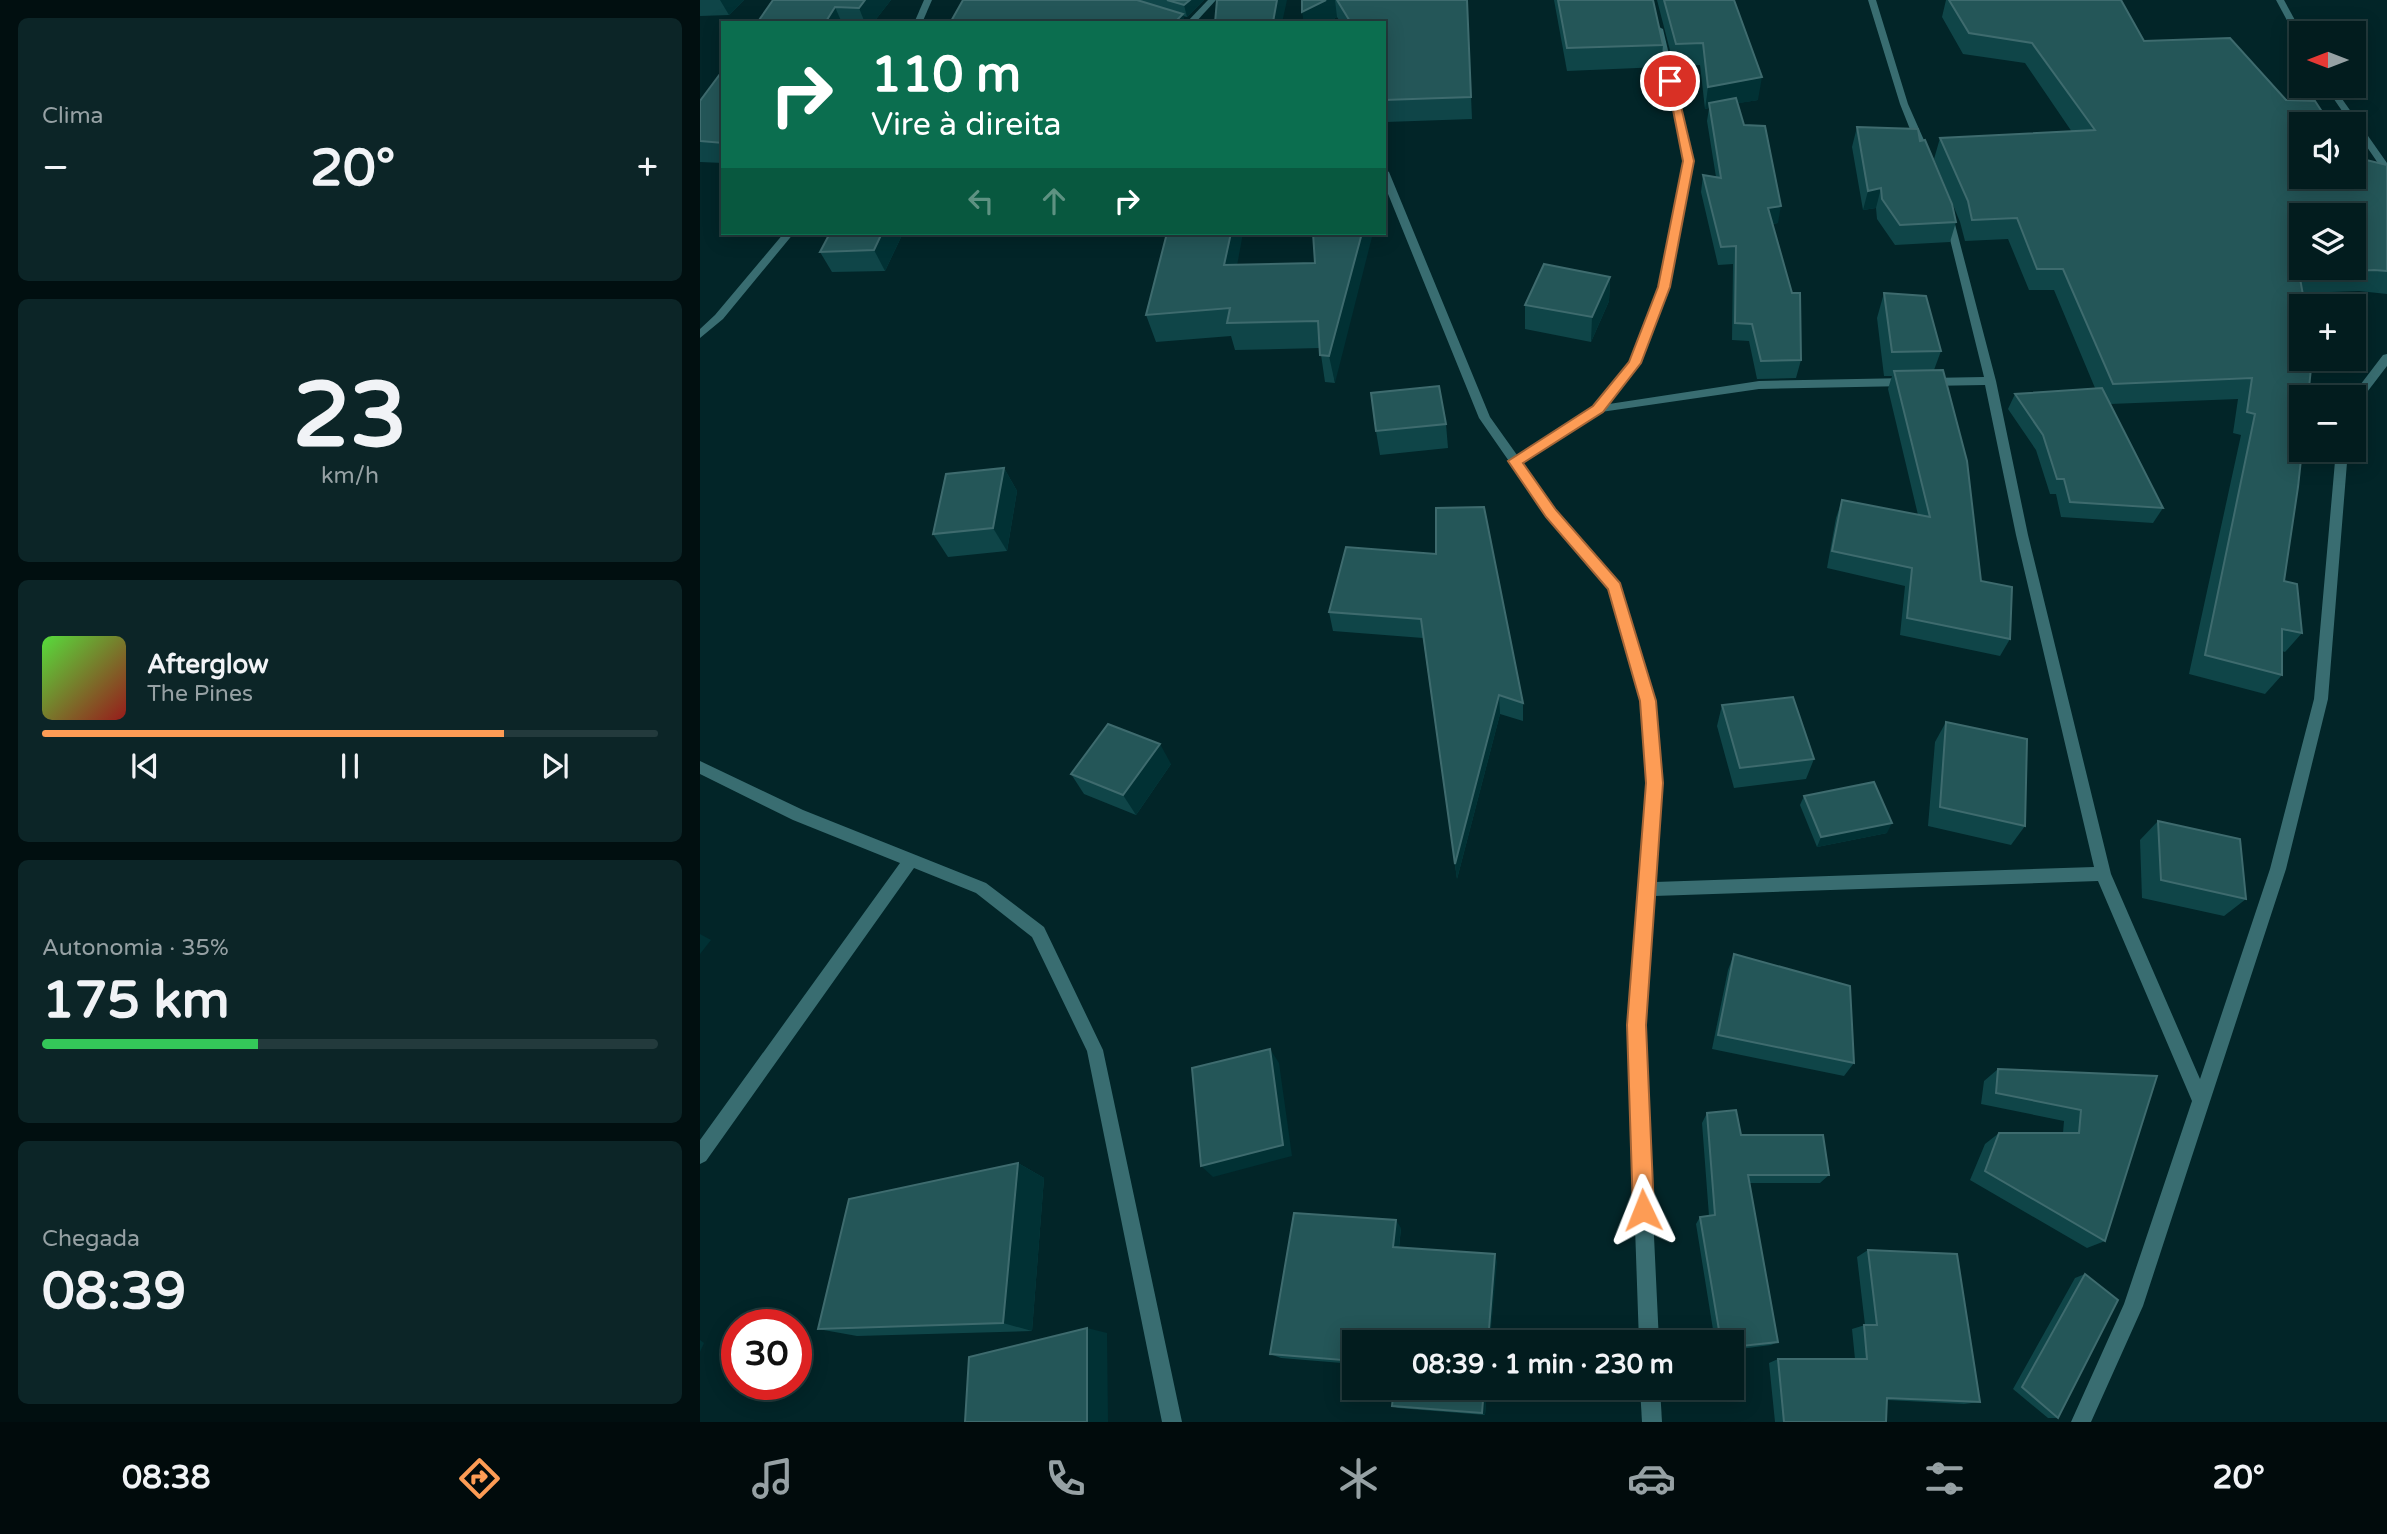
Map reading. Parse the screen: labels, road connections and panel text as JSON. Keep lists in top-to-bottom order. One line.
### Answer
{"north":"left","page":{"tile":["Clima",["23","km/h"],["Autonomia · 35%","175 km"],["Chegada","08:39"]],"map_buttons":["+","−"],"turn":["110 m","Vire à direita"],"heat":["−","20°","+"],"song":["Afterglow","The Pines"],"limit":"30","trip":"08:39 · 1 min · 230 m","tabs":["08:38","20°"]}}
